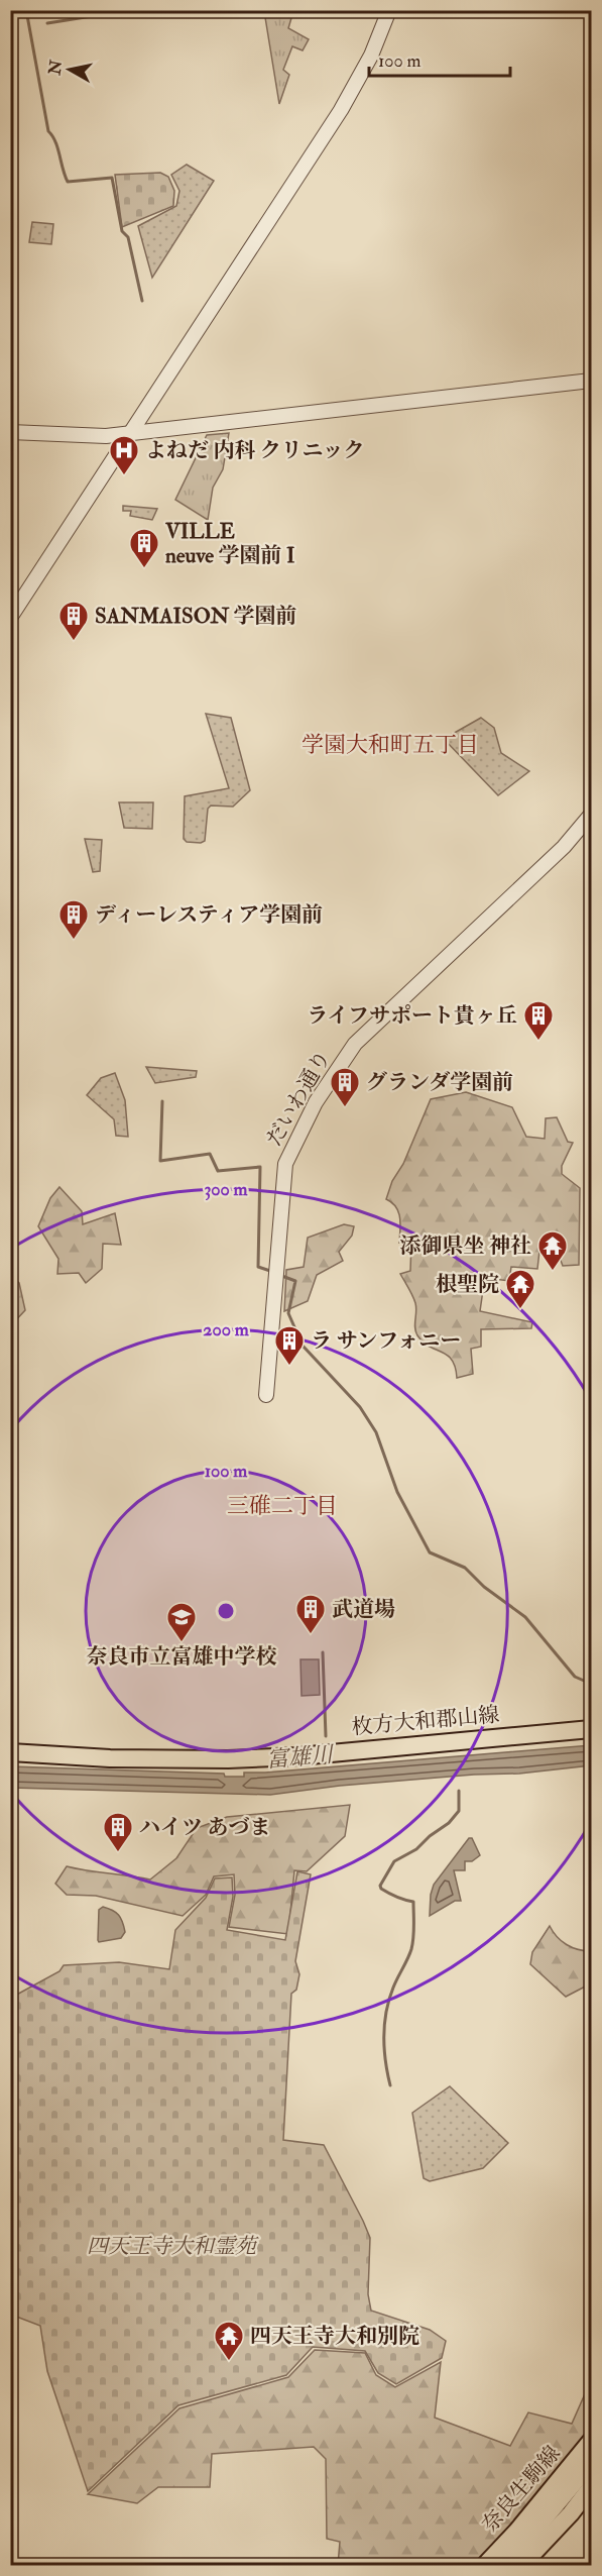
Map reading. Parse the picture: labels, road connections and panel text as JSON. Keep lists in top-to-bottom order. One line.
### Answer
{"streets":{"main road":["枚方大和郡山線","奈良生駒線"],"street":["だいわ通り"]},"districts":["学園大和町五丁目","三碓二丁目"],"water":["富雄川"],"parks":["四天王寺大和霊苑"],"places":{"hospital":["よねだ 内科 クリニック"],"building":["VILLE neuve 学園前 I","SANMAISON 学園前","ディーレスティア学園前","ライフサポート貴ヶ丘","グランダ学園前","ラ サンフォニー","武道場","ハイツ あづま"],"temple":["添御県坐 神社","根聖院","四天王寺大和別院"],"school or university":["奈良市立富雄中学校"]},"scale_bar":"100 m","north":"left","rings":["300 m","200 m","100 m"]}
